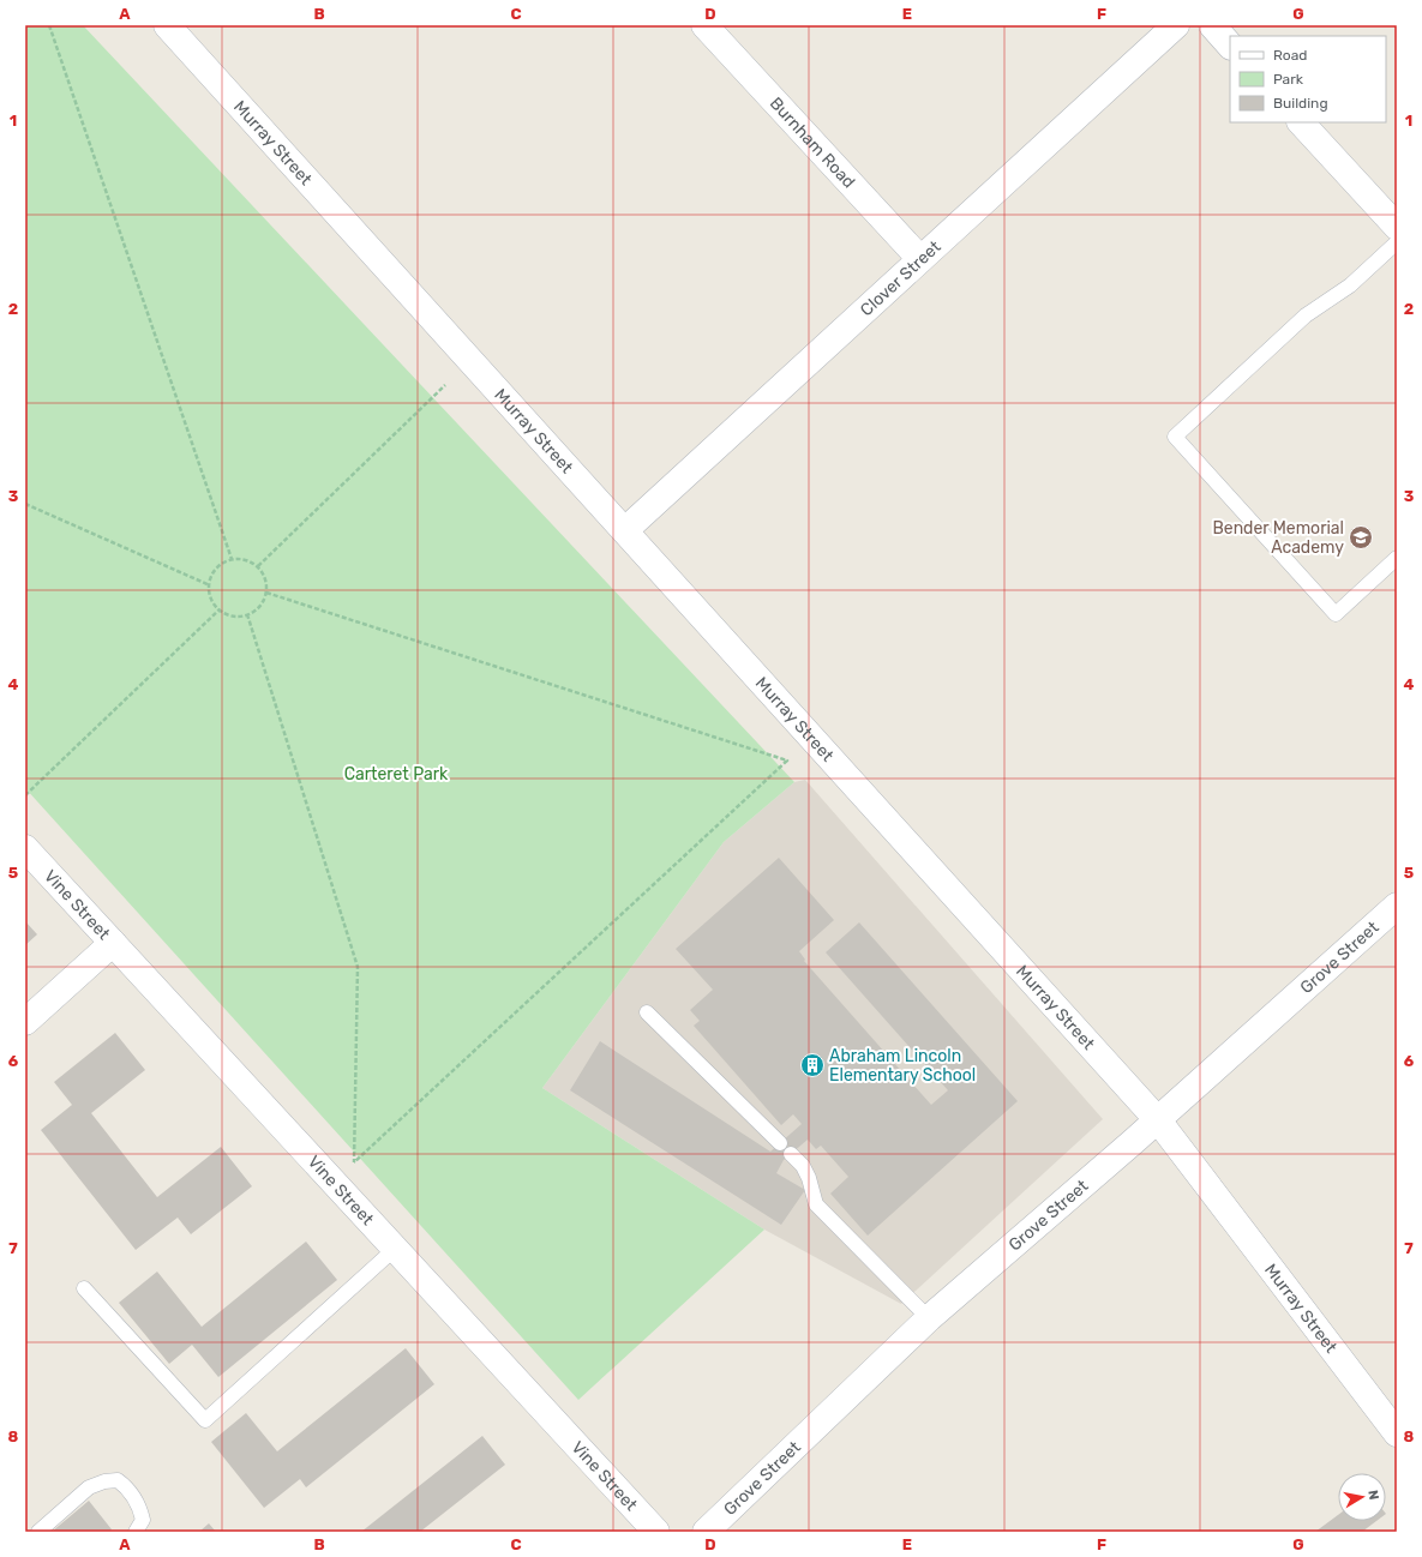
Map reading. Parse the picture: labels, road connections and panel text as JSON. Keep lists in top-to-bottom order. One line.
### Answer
{"streets":{"street":["Murray Street","Burnham Road","Clover Street","Vine Street","Grove Street"]},"crossings":[["Murray Street","Clover Street"],["Murray Street","Grove Street"],["Burnham Road","Clover Street"]],"parks":["Carteret Park"],"places":{"school or university":["Bender Memorial Academy"],"building":["Abraham Lincoln Elementary School"]},"legend":["Road","Park","Building"],"north":"right","grid":{"columns":["A","B","C","D","E","F","G"],"rows":["1","2","3","4","5","6","7","8"]}}
